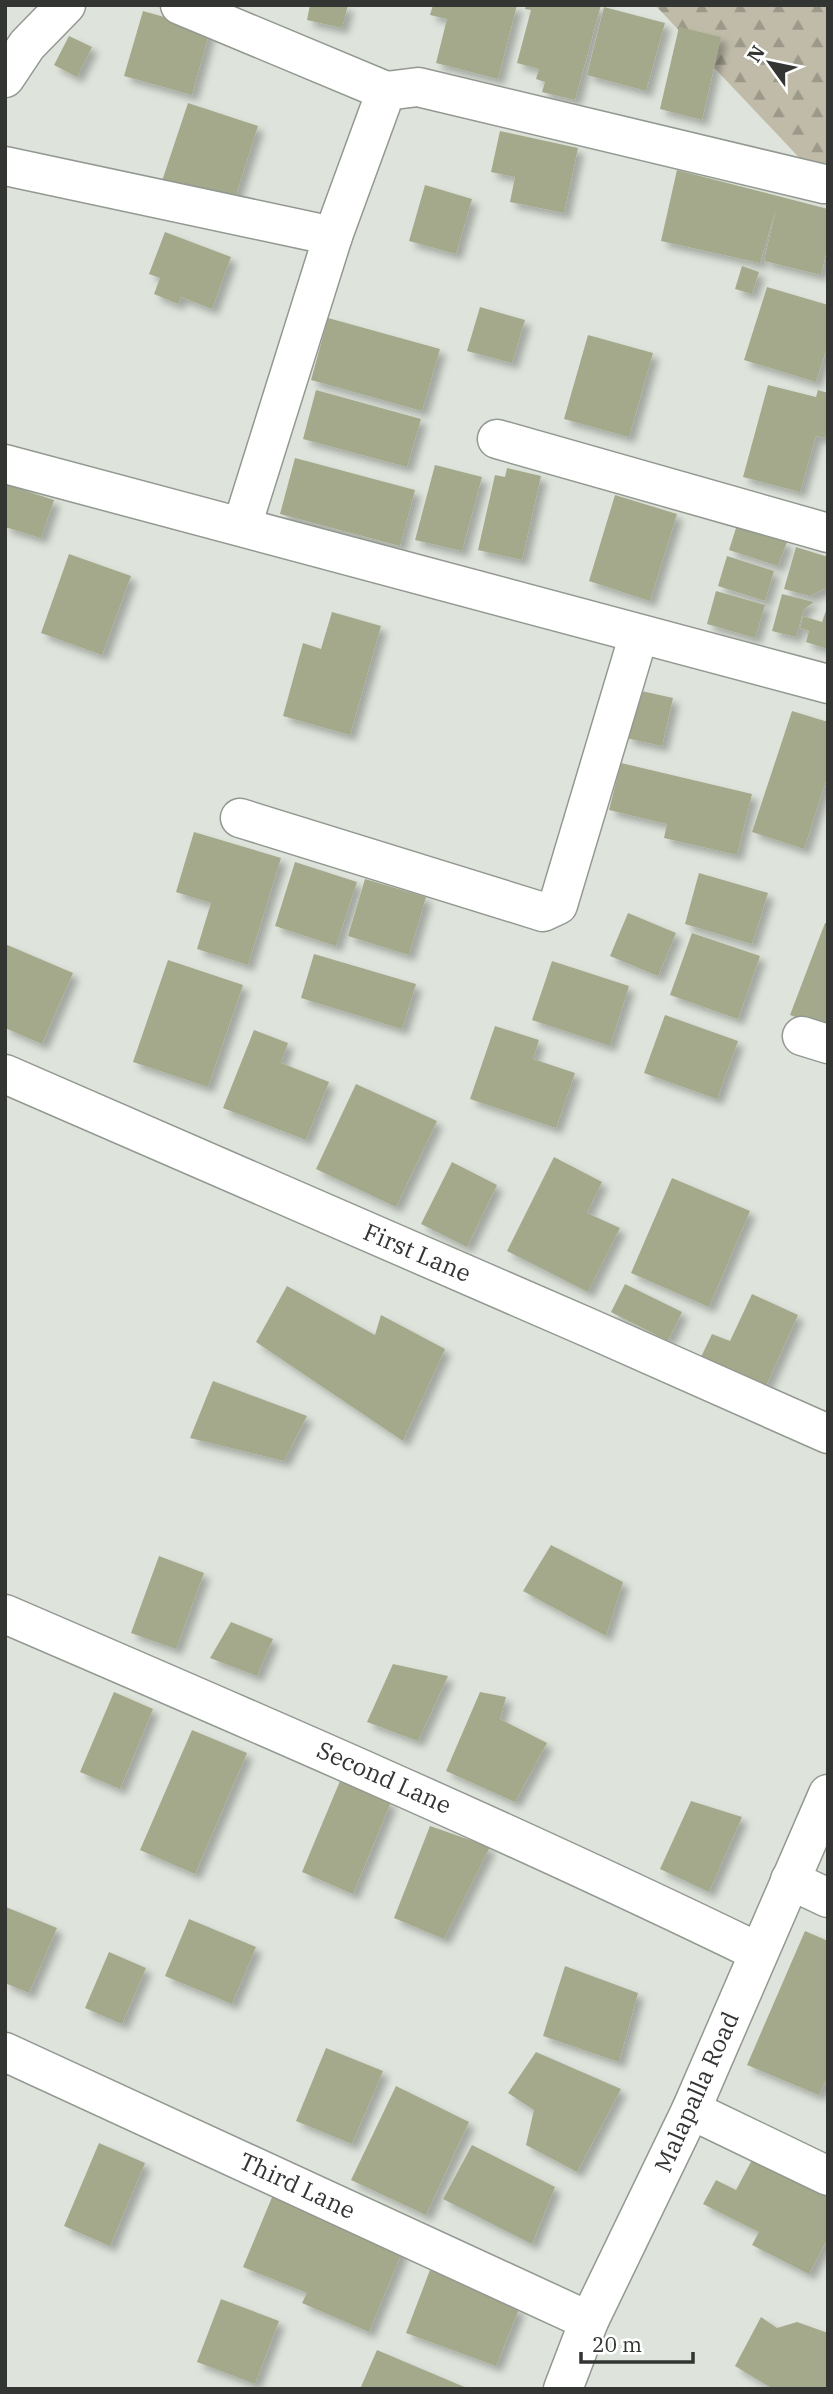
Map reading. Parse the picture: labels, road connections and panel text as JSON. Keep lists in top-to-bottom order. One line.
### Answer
{"streets":{"street":["First Lane","Second Lane","Malapalla Road","Third Lane"]},"crossings":[["Second Lane","Malapalla Road"],["Malapalla Road","Third Lane"]],"scale_bar":"20 m","north":"top left"}
